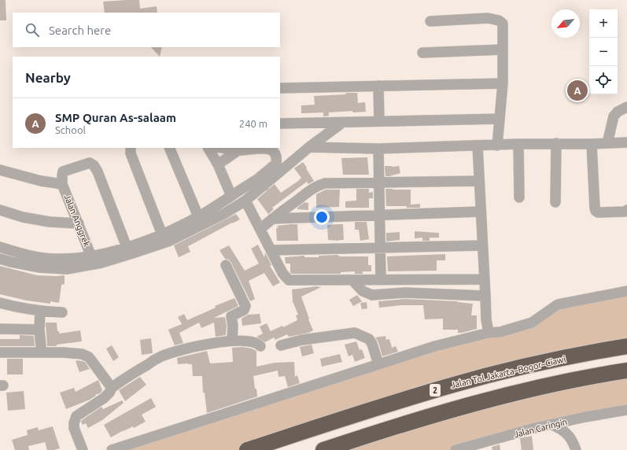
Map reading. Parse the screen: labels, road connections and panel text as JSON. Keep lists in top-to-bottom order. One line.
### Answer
{"streets":{"highway":["Jalan Tol Jakarta–Bogor–Ciawi","2"],"street":["Jalan Anggrek","Jalan Caringin"]},"north":"bottom left","page":{"map_buttons":["+","−"],"search":"Search here","heading":"Nearby","pins":"A","list":[{"mark":"A","name":"SMP Quran As-salaam","note":"School","value":"240 m"}]}}
